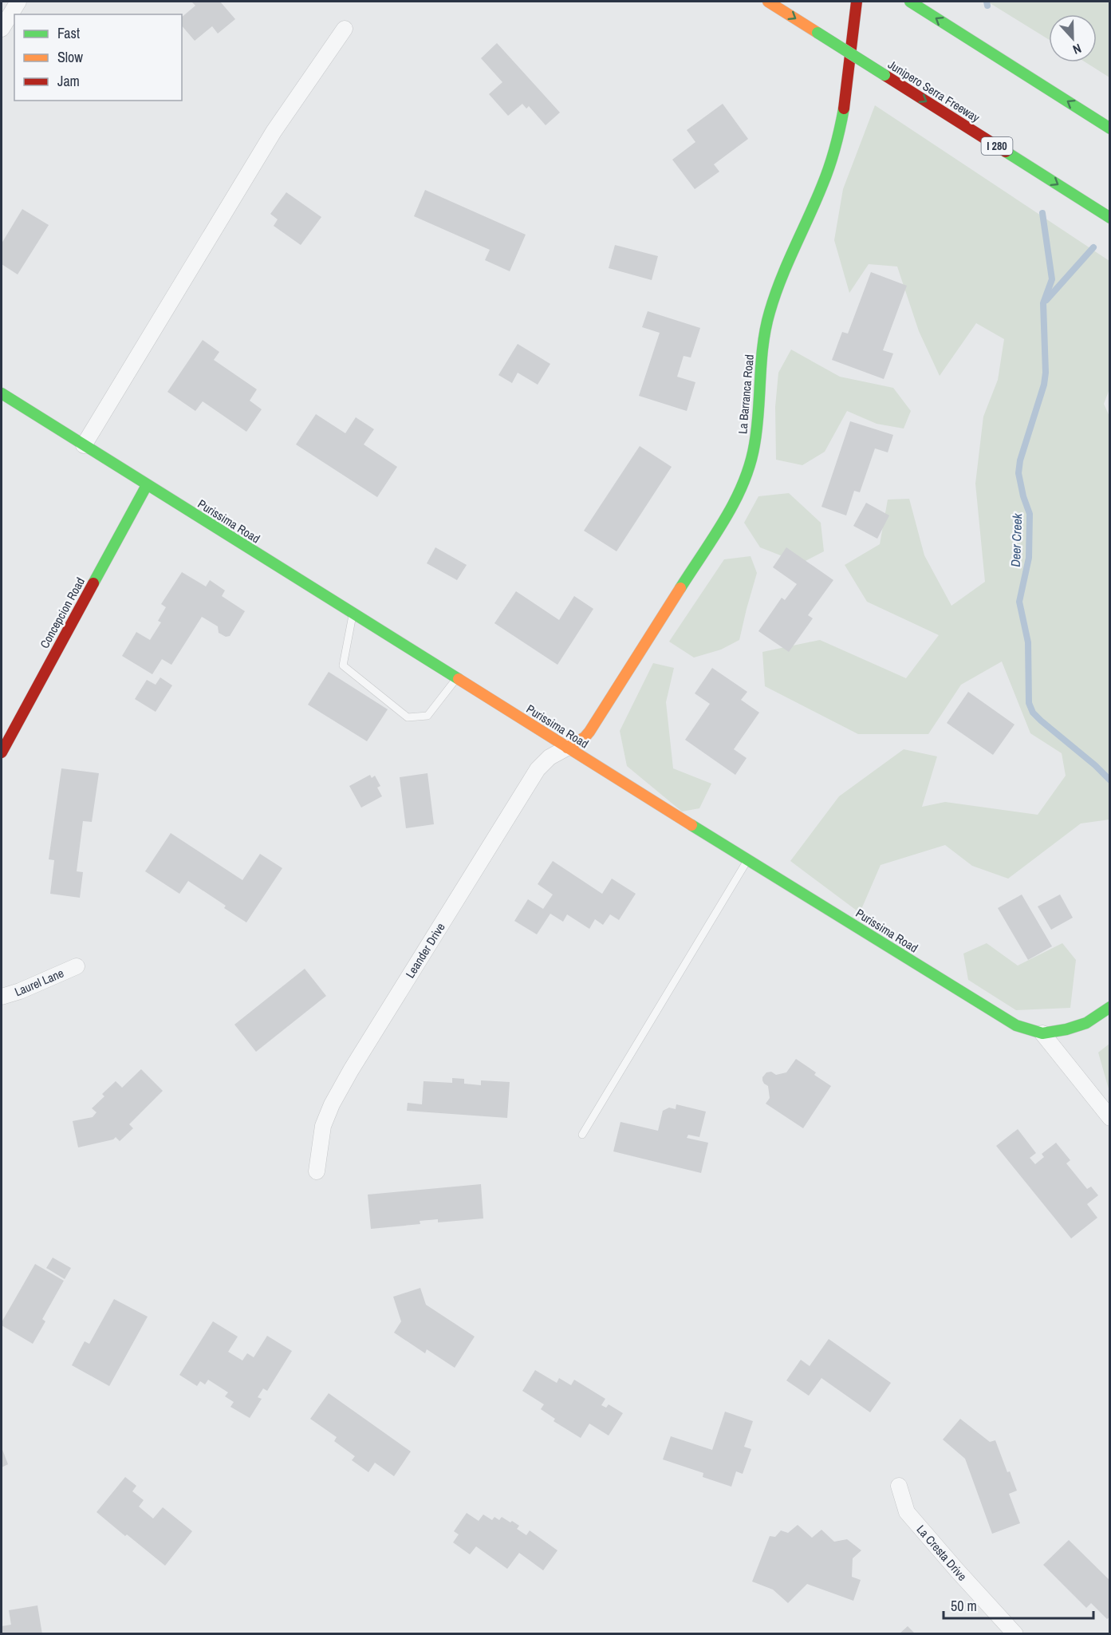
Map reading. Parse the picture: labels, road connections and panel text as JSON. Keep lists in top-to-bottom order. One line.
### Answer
{"streets":{"main road":["Junipero Serra Freeway","I 280","La Barranca Road","Purissima Road","Concepcion Road"],"street":["Leander Drive","Laurel Lane","La Cresta Drive"]},"crossings":[["La Barranca Road","Purissima Road"],["La Barranca Road","Leander Drive"],["Purissima Road","Concepcion Road"],["Purissima Road","Leander Drive"]],"water":["Deer Creek"],"legend":["Fast","Slow","Jam"],"scale_bar":"50 m","north":"bottom"}
